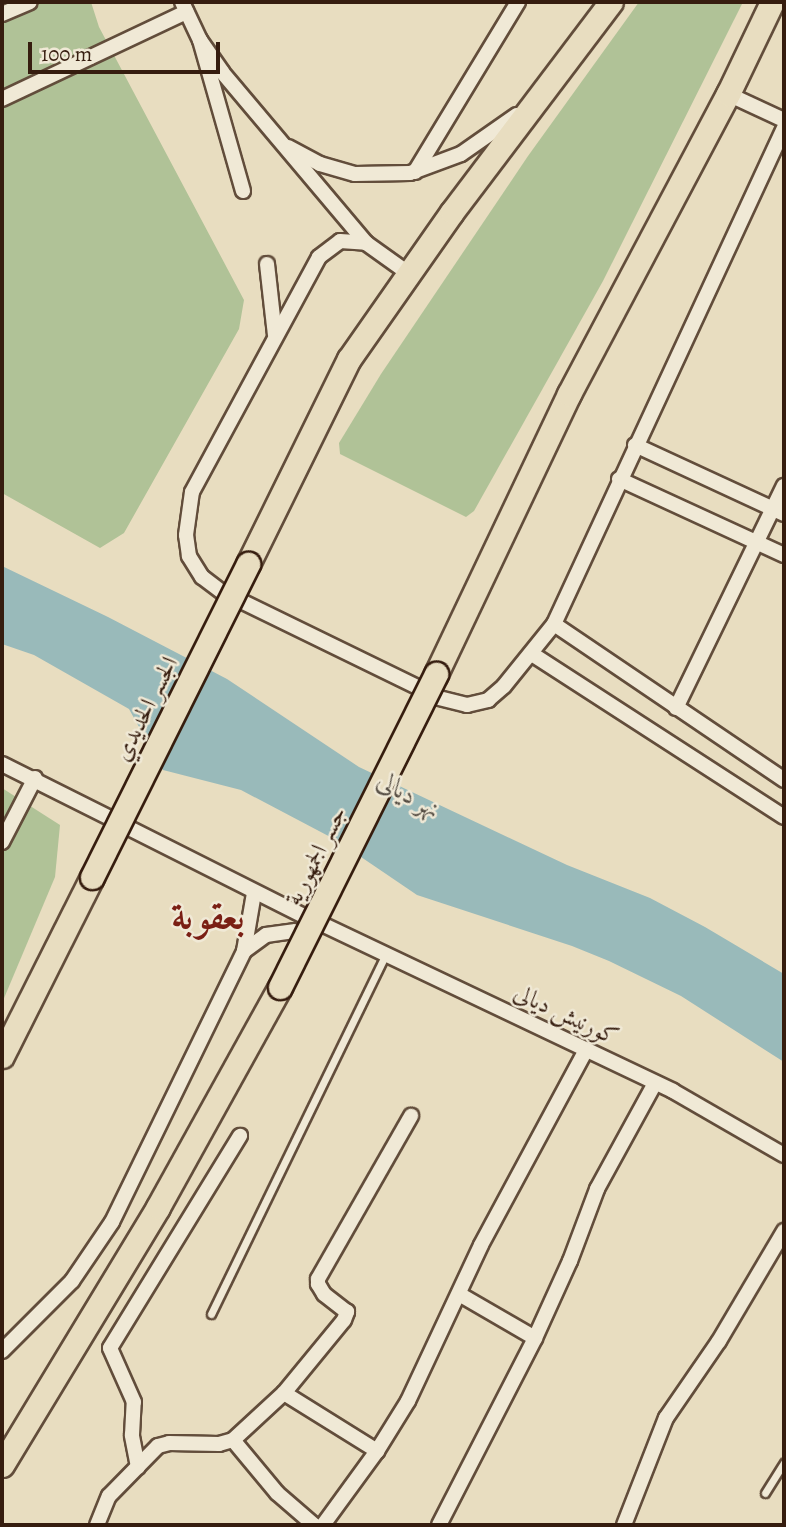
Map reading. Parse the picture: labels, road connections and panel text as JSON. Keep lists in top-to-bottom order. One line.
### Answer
{"streets":{"main road":["الجسر الحديدي","جسر الجمهورية"],"street":["كورنيش ديالى"]},"districts":["بعقوبة"],"water":["نهر ديالى"],"scale_bar":"100 m"}
